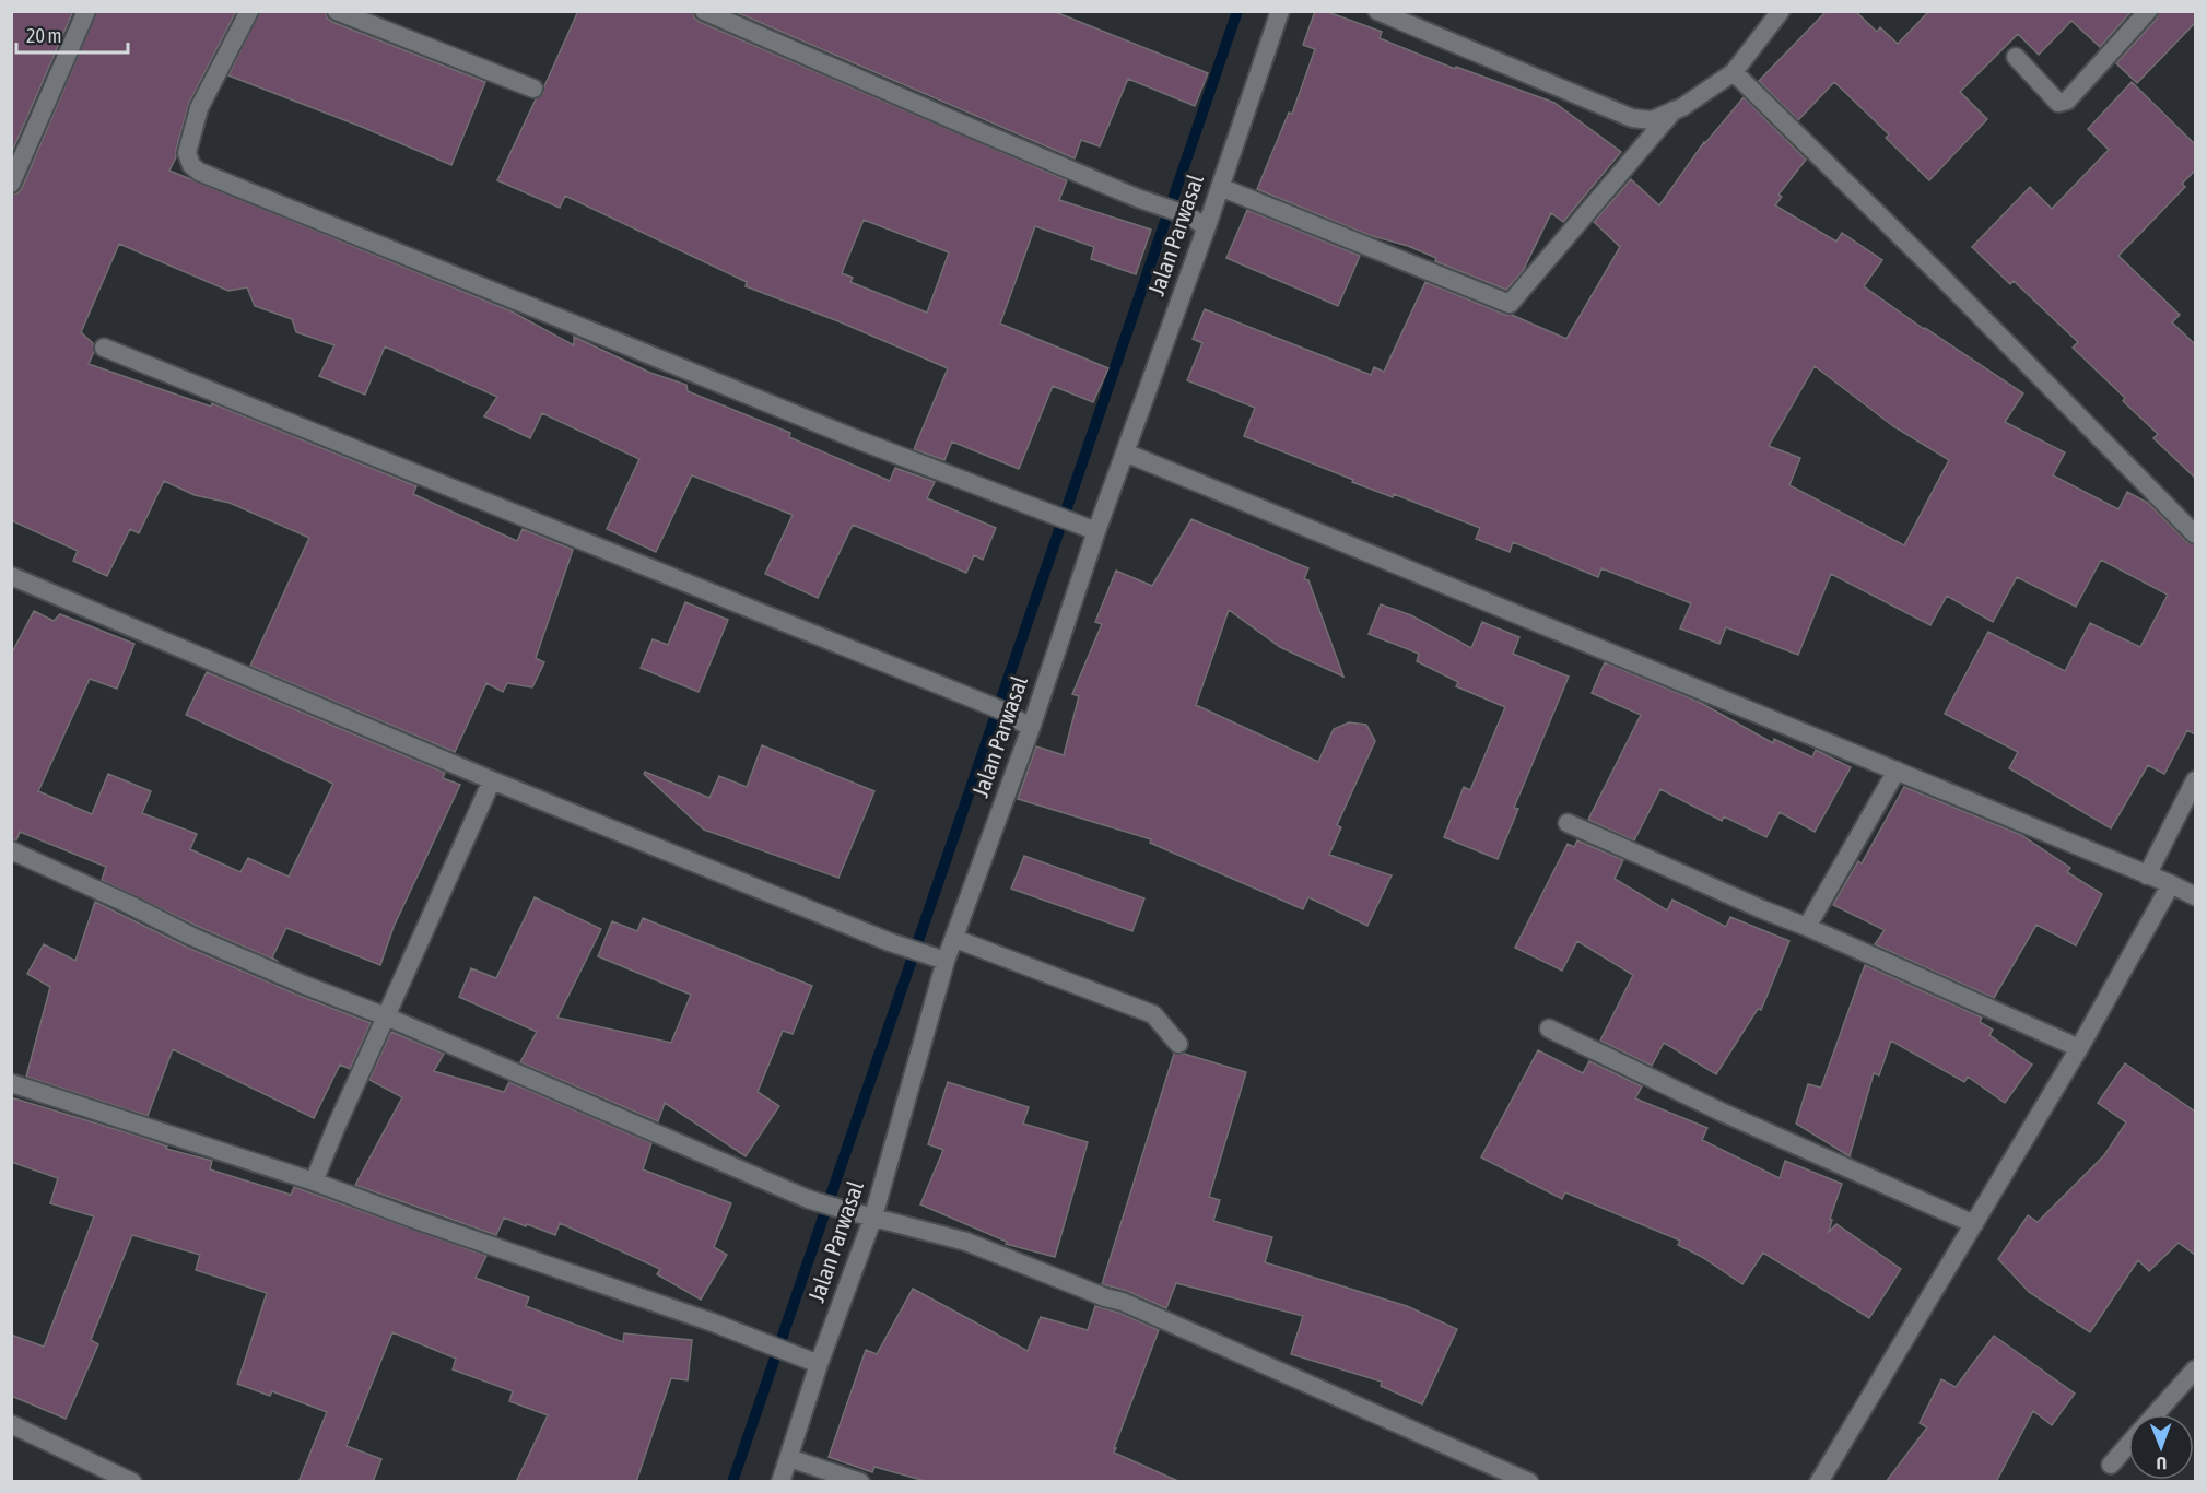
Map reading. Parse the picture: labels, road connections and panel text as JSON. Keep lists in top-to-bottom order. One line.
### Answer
{"streets":{"street":["Jalan Parwasal"]},"scale_bar":"20 m","north":"bottom"}
